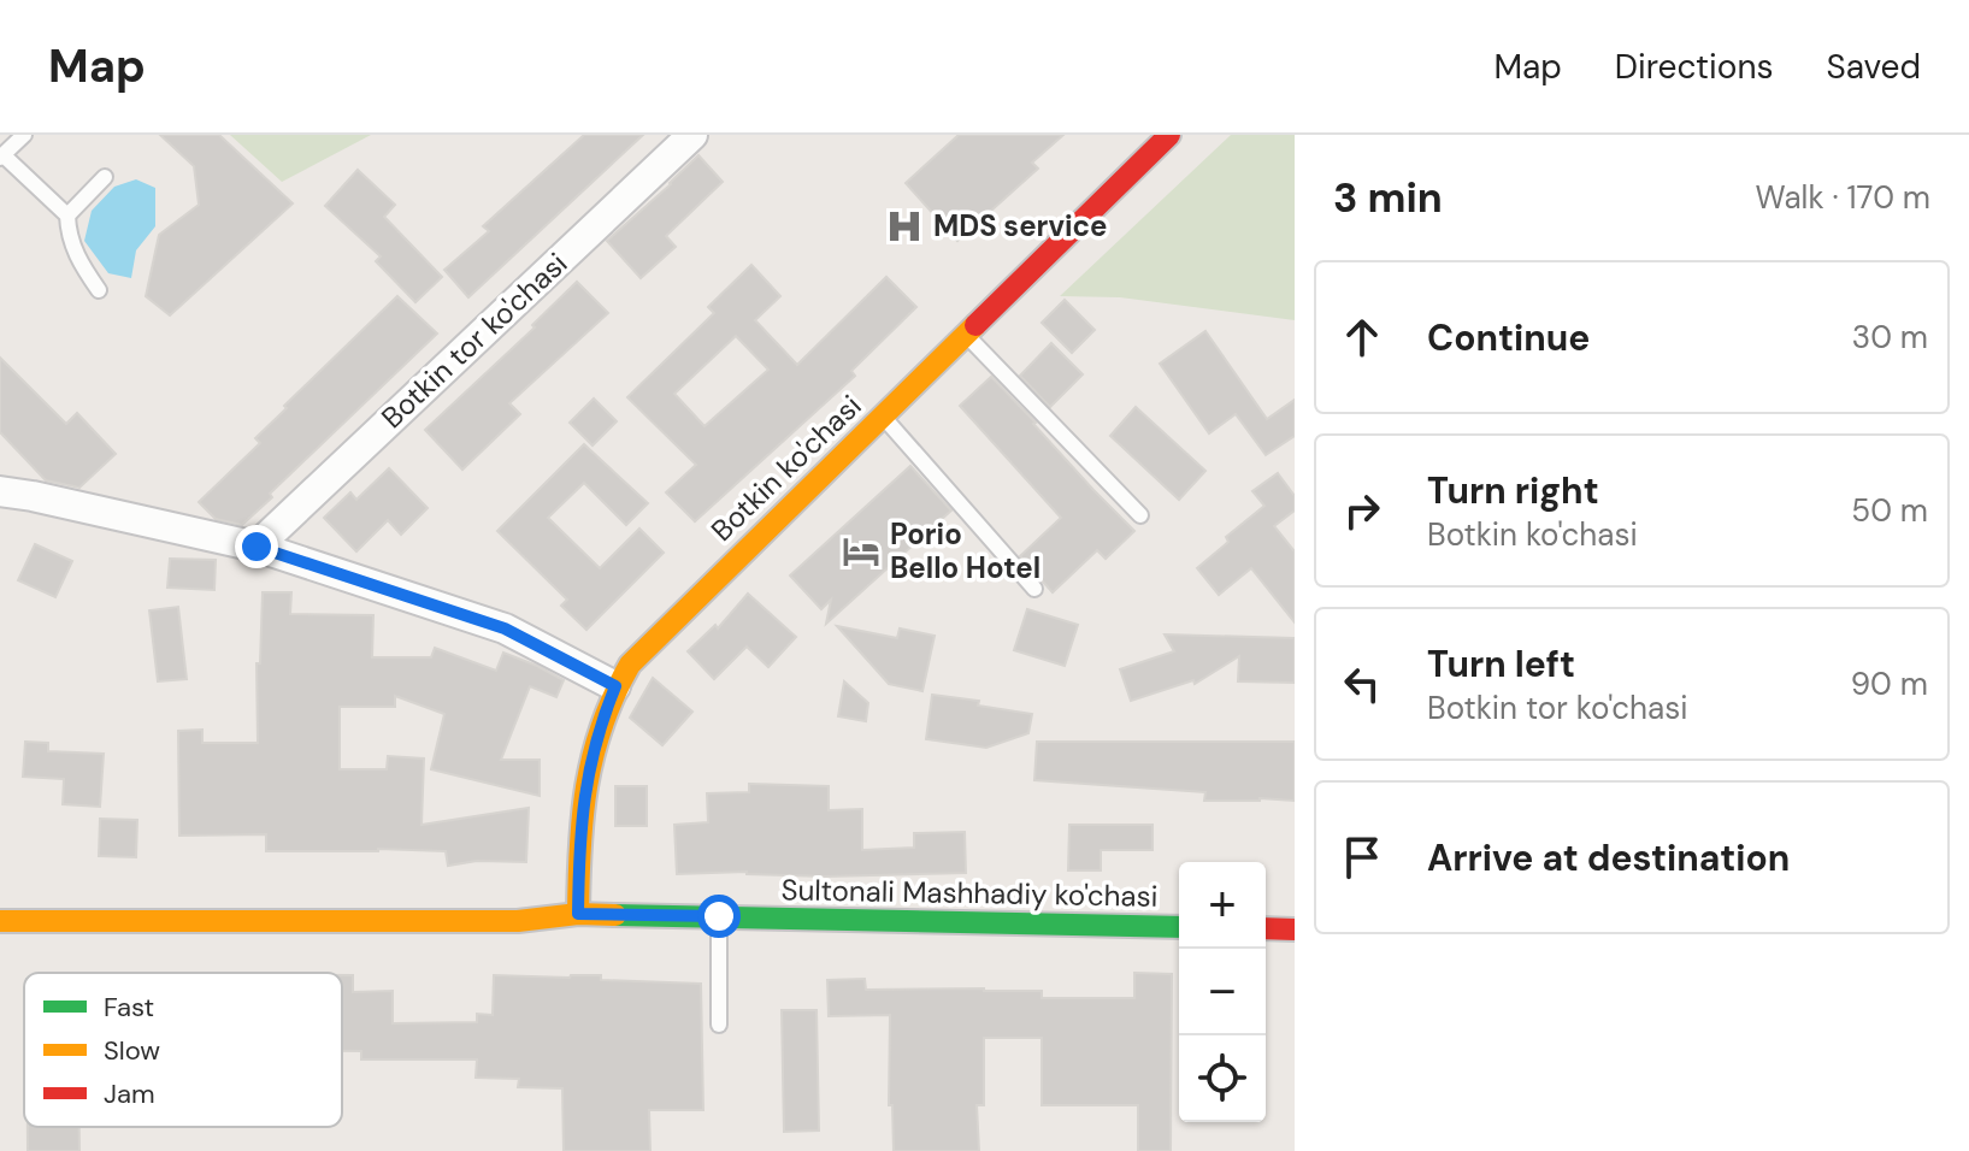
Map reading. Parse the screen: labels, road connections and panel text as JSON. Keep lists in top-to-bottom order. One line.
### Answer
{"streets":{"street":["Botkin tor ko'chasi","Botkin ko'chasi","Sultonali Mashhadiy ko'chasi"]},"crossings":[["Botkin ko'chasi","Sultonali Mashhadiy ko'chasi"]],"places":{"hospital":["MDS service"],"hotel":["Porio Bello Hotel"]},"legend":["Fast","Slow","Jam"],"page":{"header":"Map","nav":["Map","Directions","Saved"],"heading":["3 min","Walk · 170 m"],"list":[["Continue","30 m"],["Turn right","Botkin ko'chasi","50 m"],["Turn left","Botkin tor ko'chasi","90 m"],"Arrive at destination"],"map_buttons":["+","−"]}}
